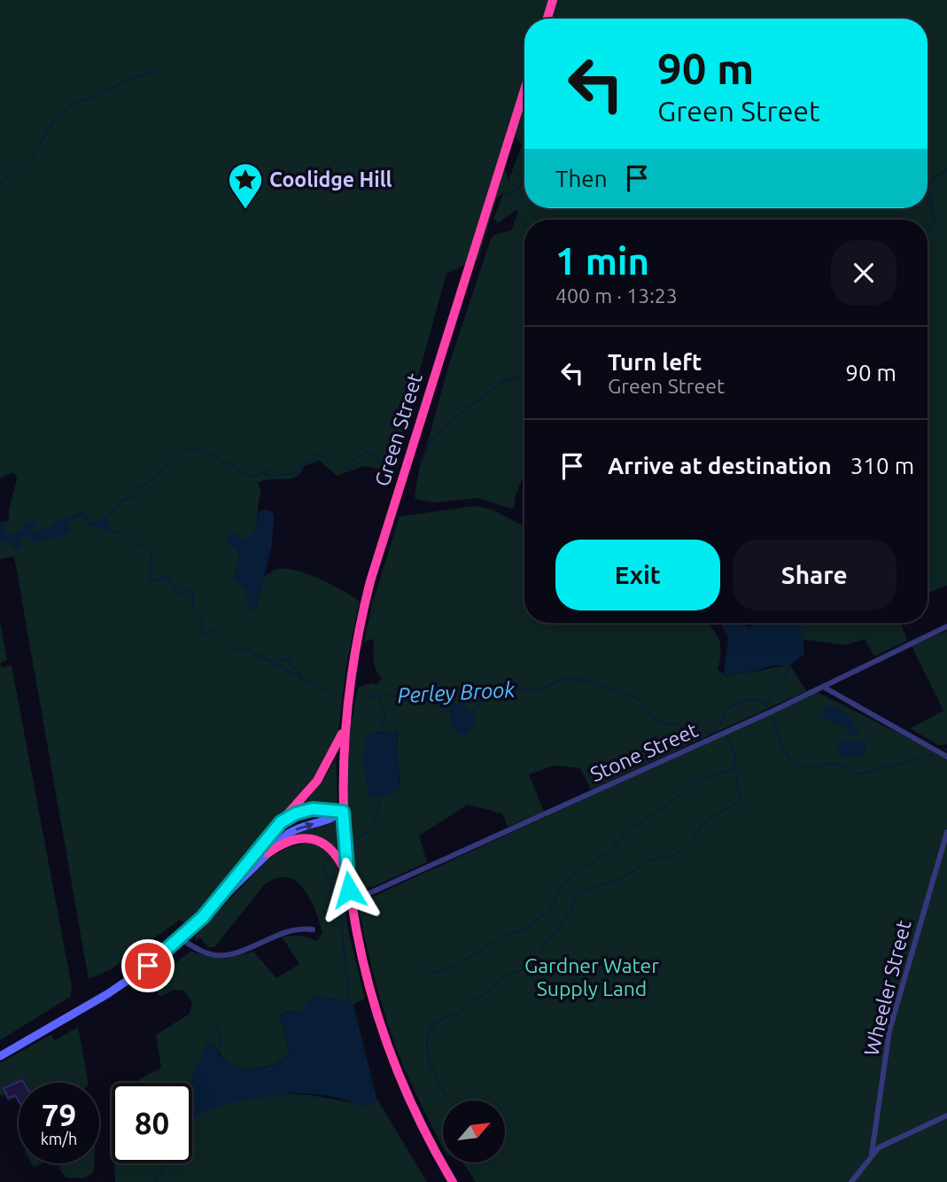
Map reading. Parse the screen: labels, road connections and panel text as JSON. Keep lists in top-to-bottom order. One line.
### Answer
{"streets":{"highway":["Green Street"],"street":["Stone Street","Wheeler Street"]},"crossings":[["Green Street","Stone Street"]],"water":["Perley Brook"],"parks":["Gardner Water Supply Land"],"places":{"place":["Coolidge Hill"]},"north":"top right","page":{"turn":["90 m","Green Street"],"then":"Then","heading":["1 min","400 m · 13:23"],"list":[{"name":"Turn left","note":"Green Street","value":"90 m"},{"name":"Arrive at destination","value":"310 m"}],"buttons":["Exit","Share"],"speed":"79 km/h","limit":"80"}}
